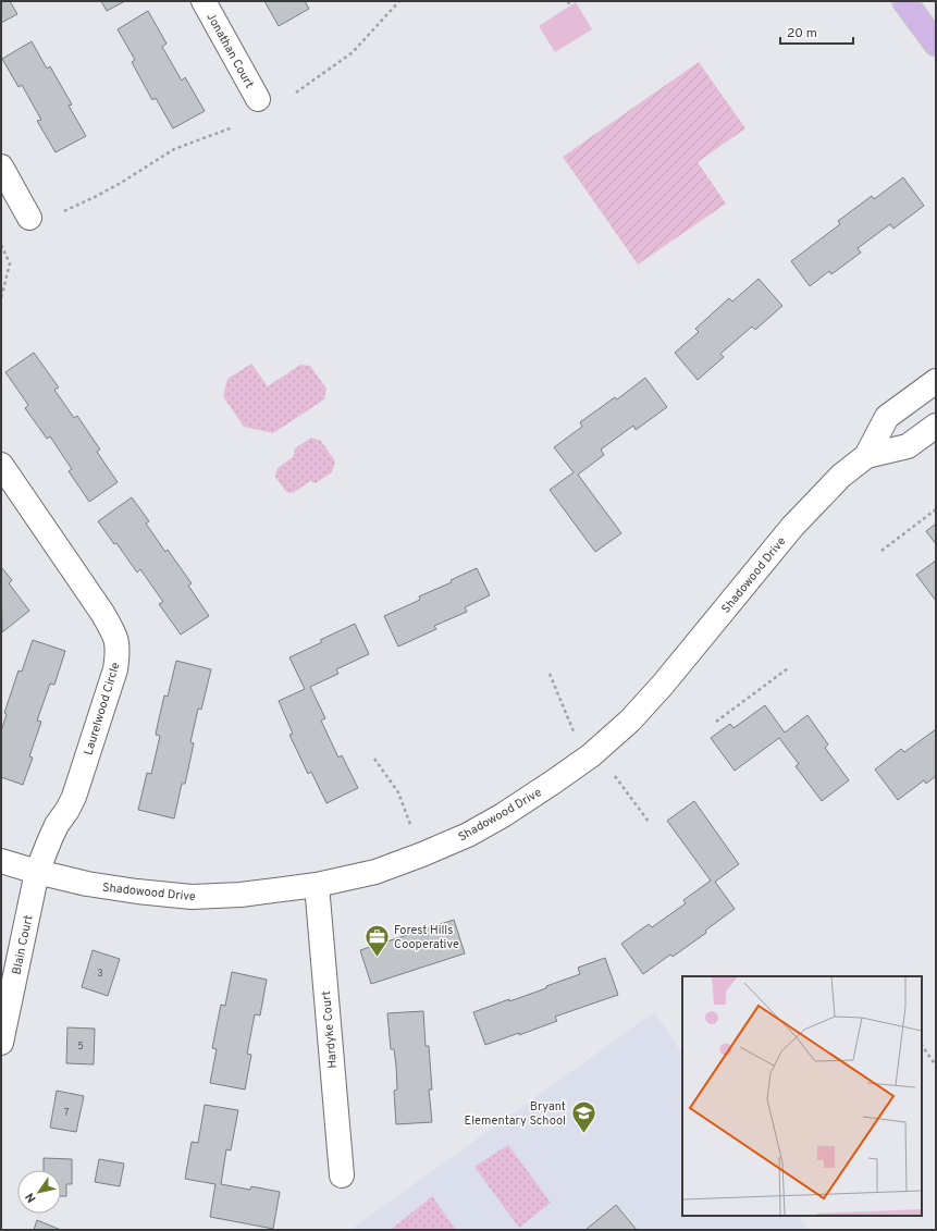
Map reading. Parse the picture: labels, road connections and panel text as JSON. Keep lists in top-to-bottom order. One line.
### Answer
{"streets":{"street":["Jonathan Court","Shadowood Drive","Laurelwood Circle","Blain Court","Hardyke Court"]},"crossings":[["Shadowood Drive","Laurelwood Circle"],["Shadowood Drive","Blain Court"],["Shadowood Drive","Hardyke Court"],["Laurelwood Circle","Blain Court"]],"places":{"office":["Forest Hills Cooperative"],"school or university":["Bryant Elementary School"]},"house_numbers":["3","5","7"],"scale_bar":"20 m","north":"bottom left"}
